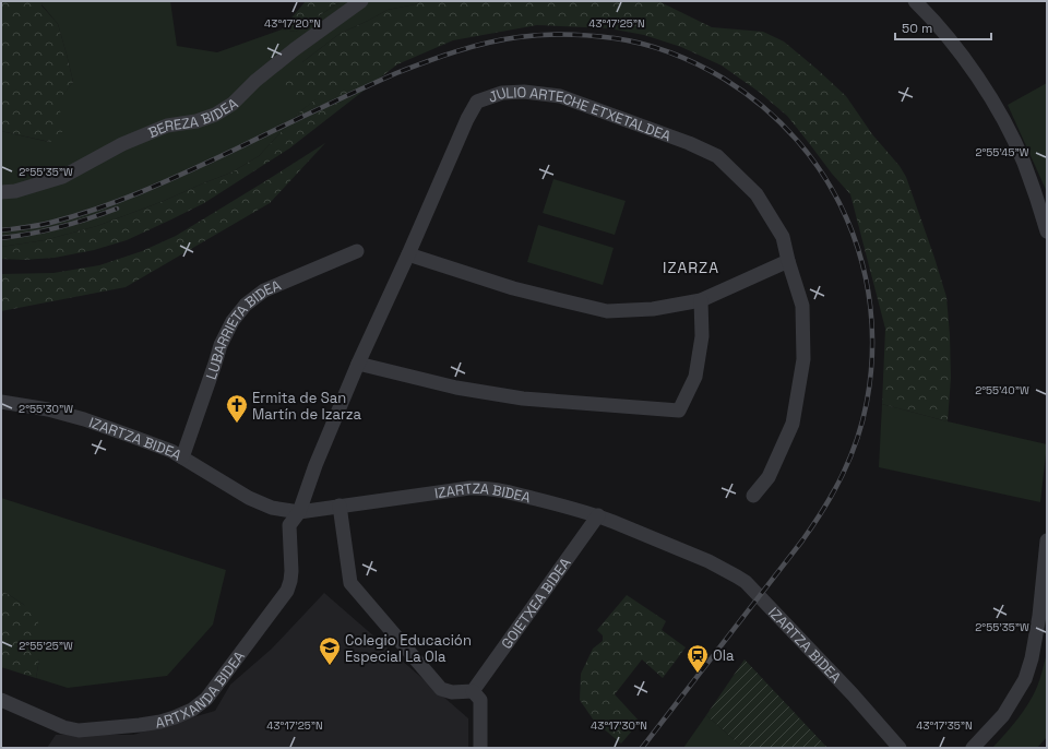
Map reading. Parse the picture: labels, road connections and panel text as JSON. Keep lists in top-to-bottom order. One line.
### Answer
{"streets":{"street":["BEREZA BIDEA","JULIO ARTECHE ETXETALDEA","LUBARRIETA BIDEA","IZARTZA BIDEA","GOIETXEA BIDEA","ARTXANDA BIDEA"]},"crossings":[["JULIO ARTECHE ETXETALDEA","IZARTZA BIDEA"],["JULIO ARTECHE ETXETALDEA","ARTXANDA BIDEA"],["LUBARRIETA BIDEA","IZARTZA BIDEA"],["IZARTZA BIDEA","GOIETXEA BIDEA"],["IZARTZA BIDEA","ARTXANDA BIDEA"]],"districts":["IZARZA"],"places":{"church":["Ermita de San Martín de Izarza"],"school or university":["Colegio Educación Especial La Ola"],"station":["Ola"]},"scale_bar":"50 m","coordinates":["43°17'25\"N","43°17'20\"N","2°55'45\"W","2°55'35\"W","2°55'40\"W","2°55'30\"W","2°55'25\"W","43°17'30\"N","43°17'35\"N"]}
